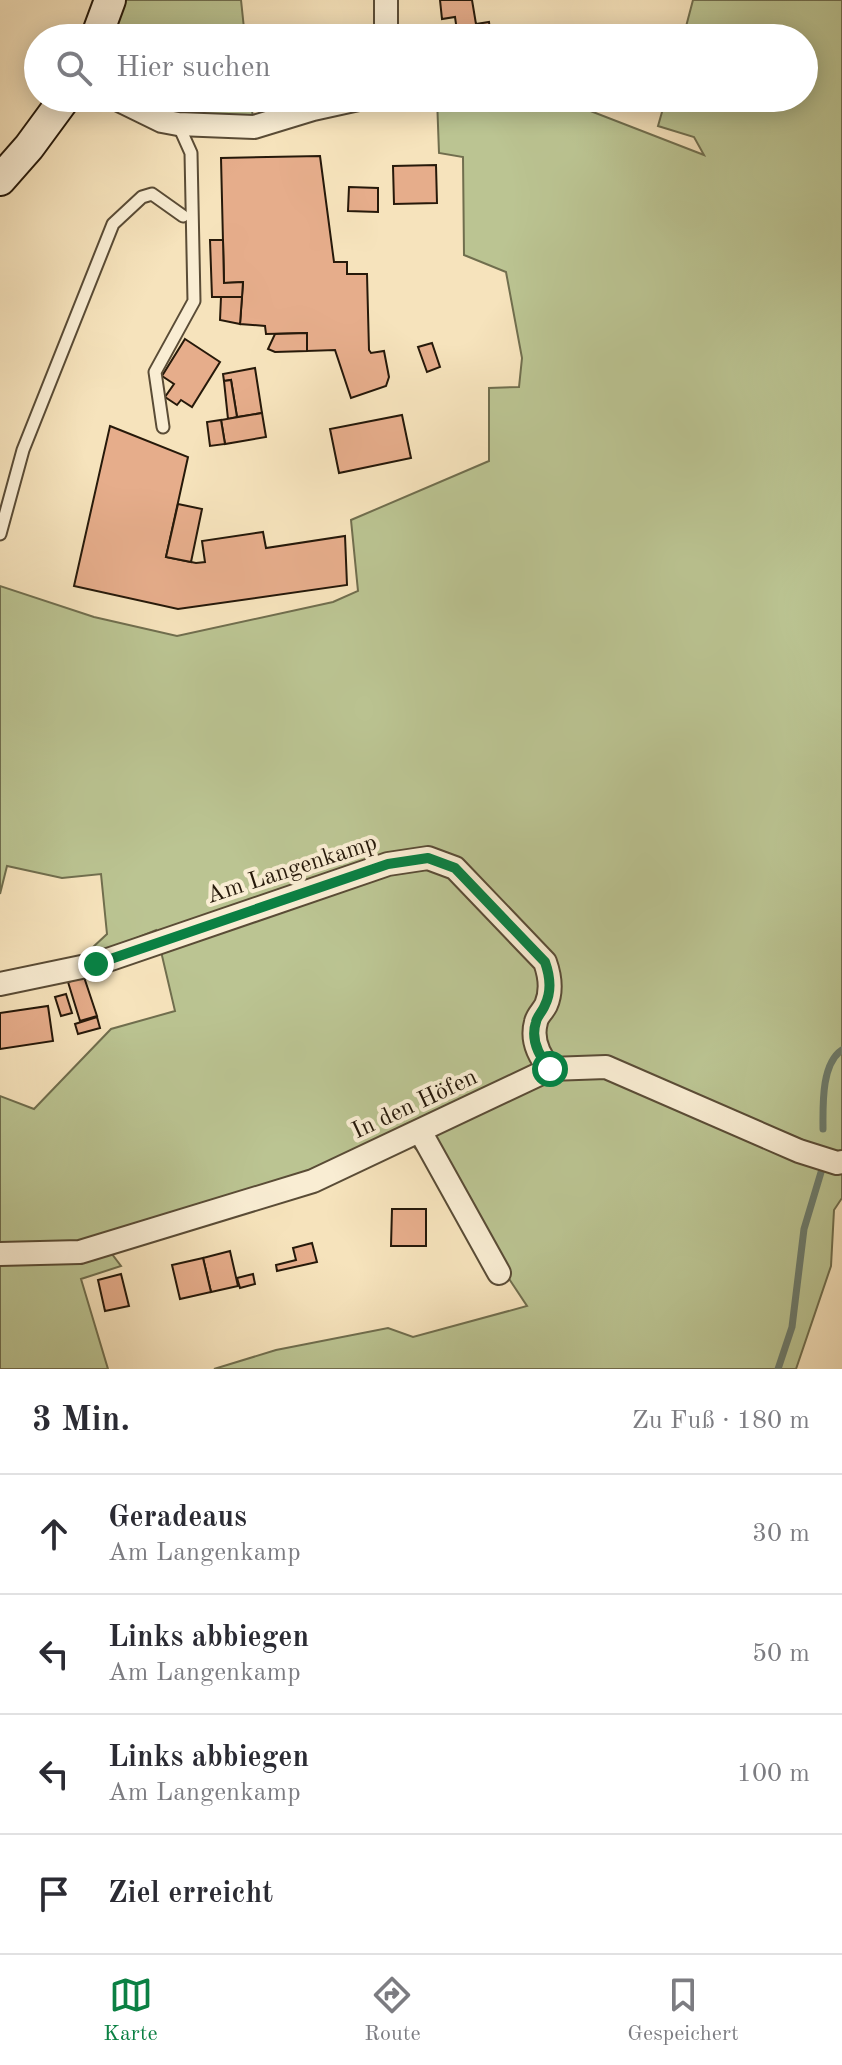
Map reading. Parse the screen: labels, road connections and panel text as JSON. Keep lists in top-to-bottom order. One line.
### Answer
{"streets":{"street":["Am Langenkamp","In den Höfen"]},"crossings":[["Am Langenkamp","In den Höfen"]],"page":{"search":"Hier suchen","heading":["3 Min.","Zu Fuß · 180 m"],"list":[["Geradeaus","Am Langenkamp","30 m"],["Links abbiegen","Am Langenkamp","50 m"],["Links abbiegen","Am Langenkamp","100 m"],"Ziel erreicht"],"nav":["Karte","Route","Gespeichert"]}}
